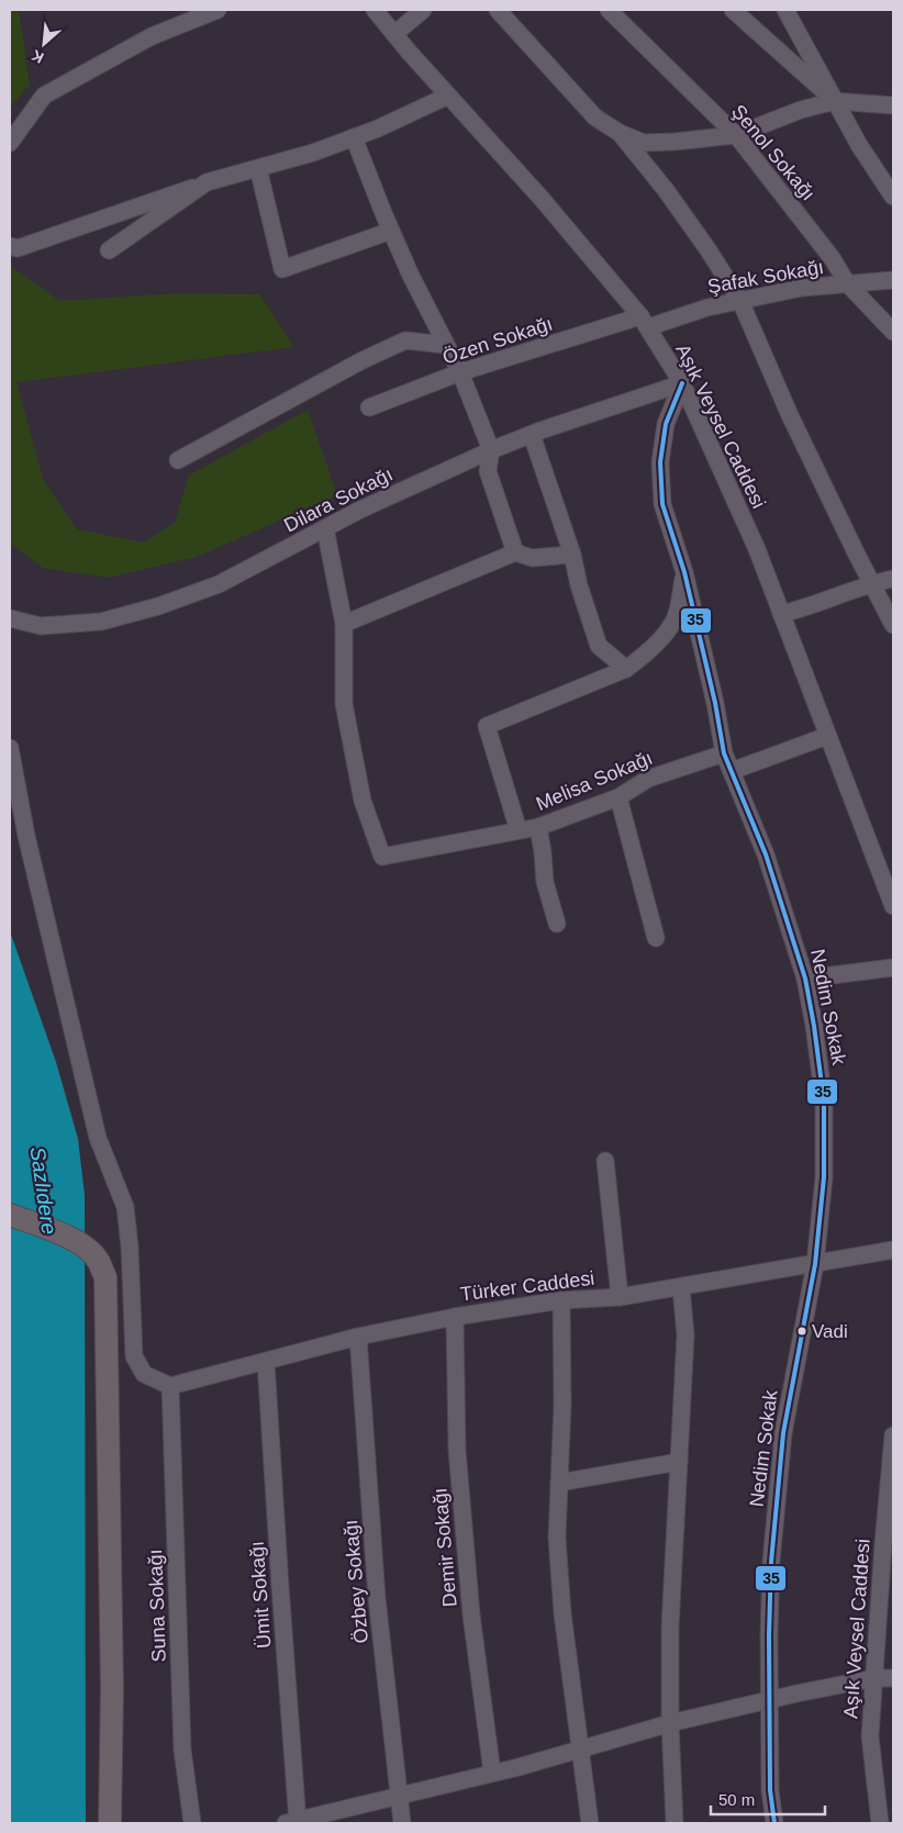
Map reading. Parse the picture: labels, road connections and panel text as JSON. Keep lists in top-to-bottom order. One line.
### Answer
{"streets":{"street":["Şenol Sokağı","Şafak Sokağı","Özen Sokağı","Aşık Veysel Caddesi","Dilara Sokağı","Melisa Sokağı","Nedim Sokak","Türker Caddesi","Demir Sokağı","Özbey Sokağı","Ümit Sokağı","Suna Sokağı"]},"crossings":[["Şenol Sokağı","Şafak Sokağı"],["Şafak Sokağı","Özen Sokağı"],["Şafak Sokağı","Aşık Veysel Caddesi"],["Özen Sokağı","Aşık Veysel Caddesi"],["Aşık Veysel Caddesi","Dilara Sokağı"],["Aşık Veysel Caddesi","Nedim Sokak"],["Dilara Sokağı","Nedim Sokak"],["Melisa Sokağı","Nedim Sokak"],["Nedim Sokak","Türker Caddesi"],["Türker Caddesi","Demir Sokağı"],["Türker Caddesi","Özbey Sokağı"],["Türker Caddesi","Ümit Sokağı"],["Türker Caddesi","Suna Sokağı"]],"water":["Sazlıdere"],"places":["Vadi"],"lines":["transit line 35"],"scale_bar":"50 m","north":"bottom left"}
